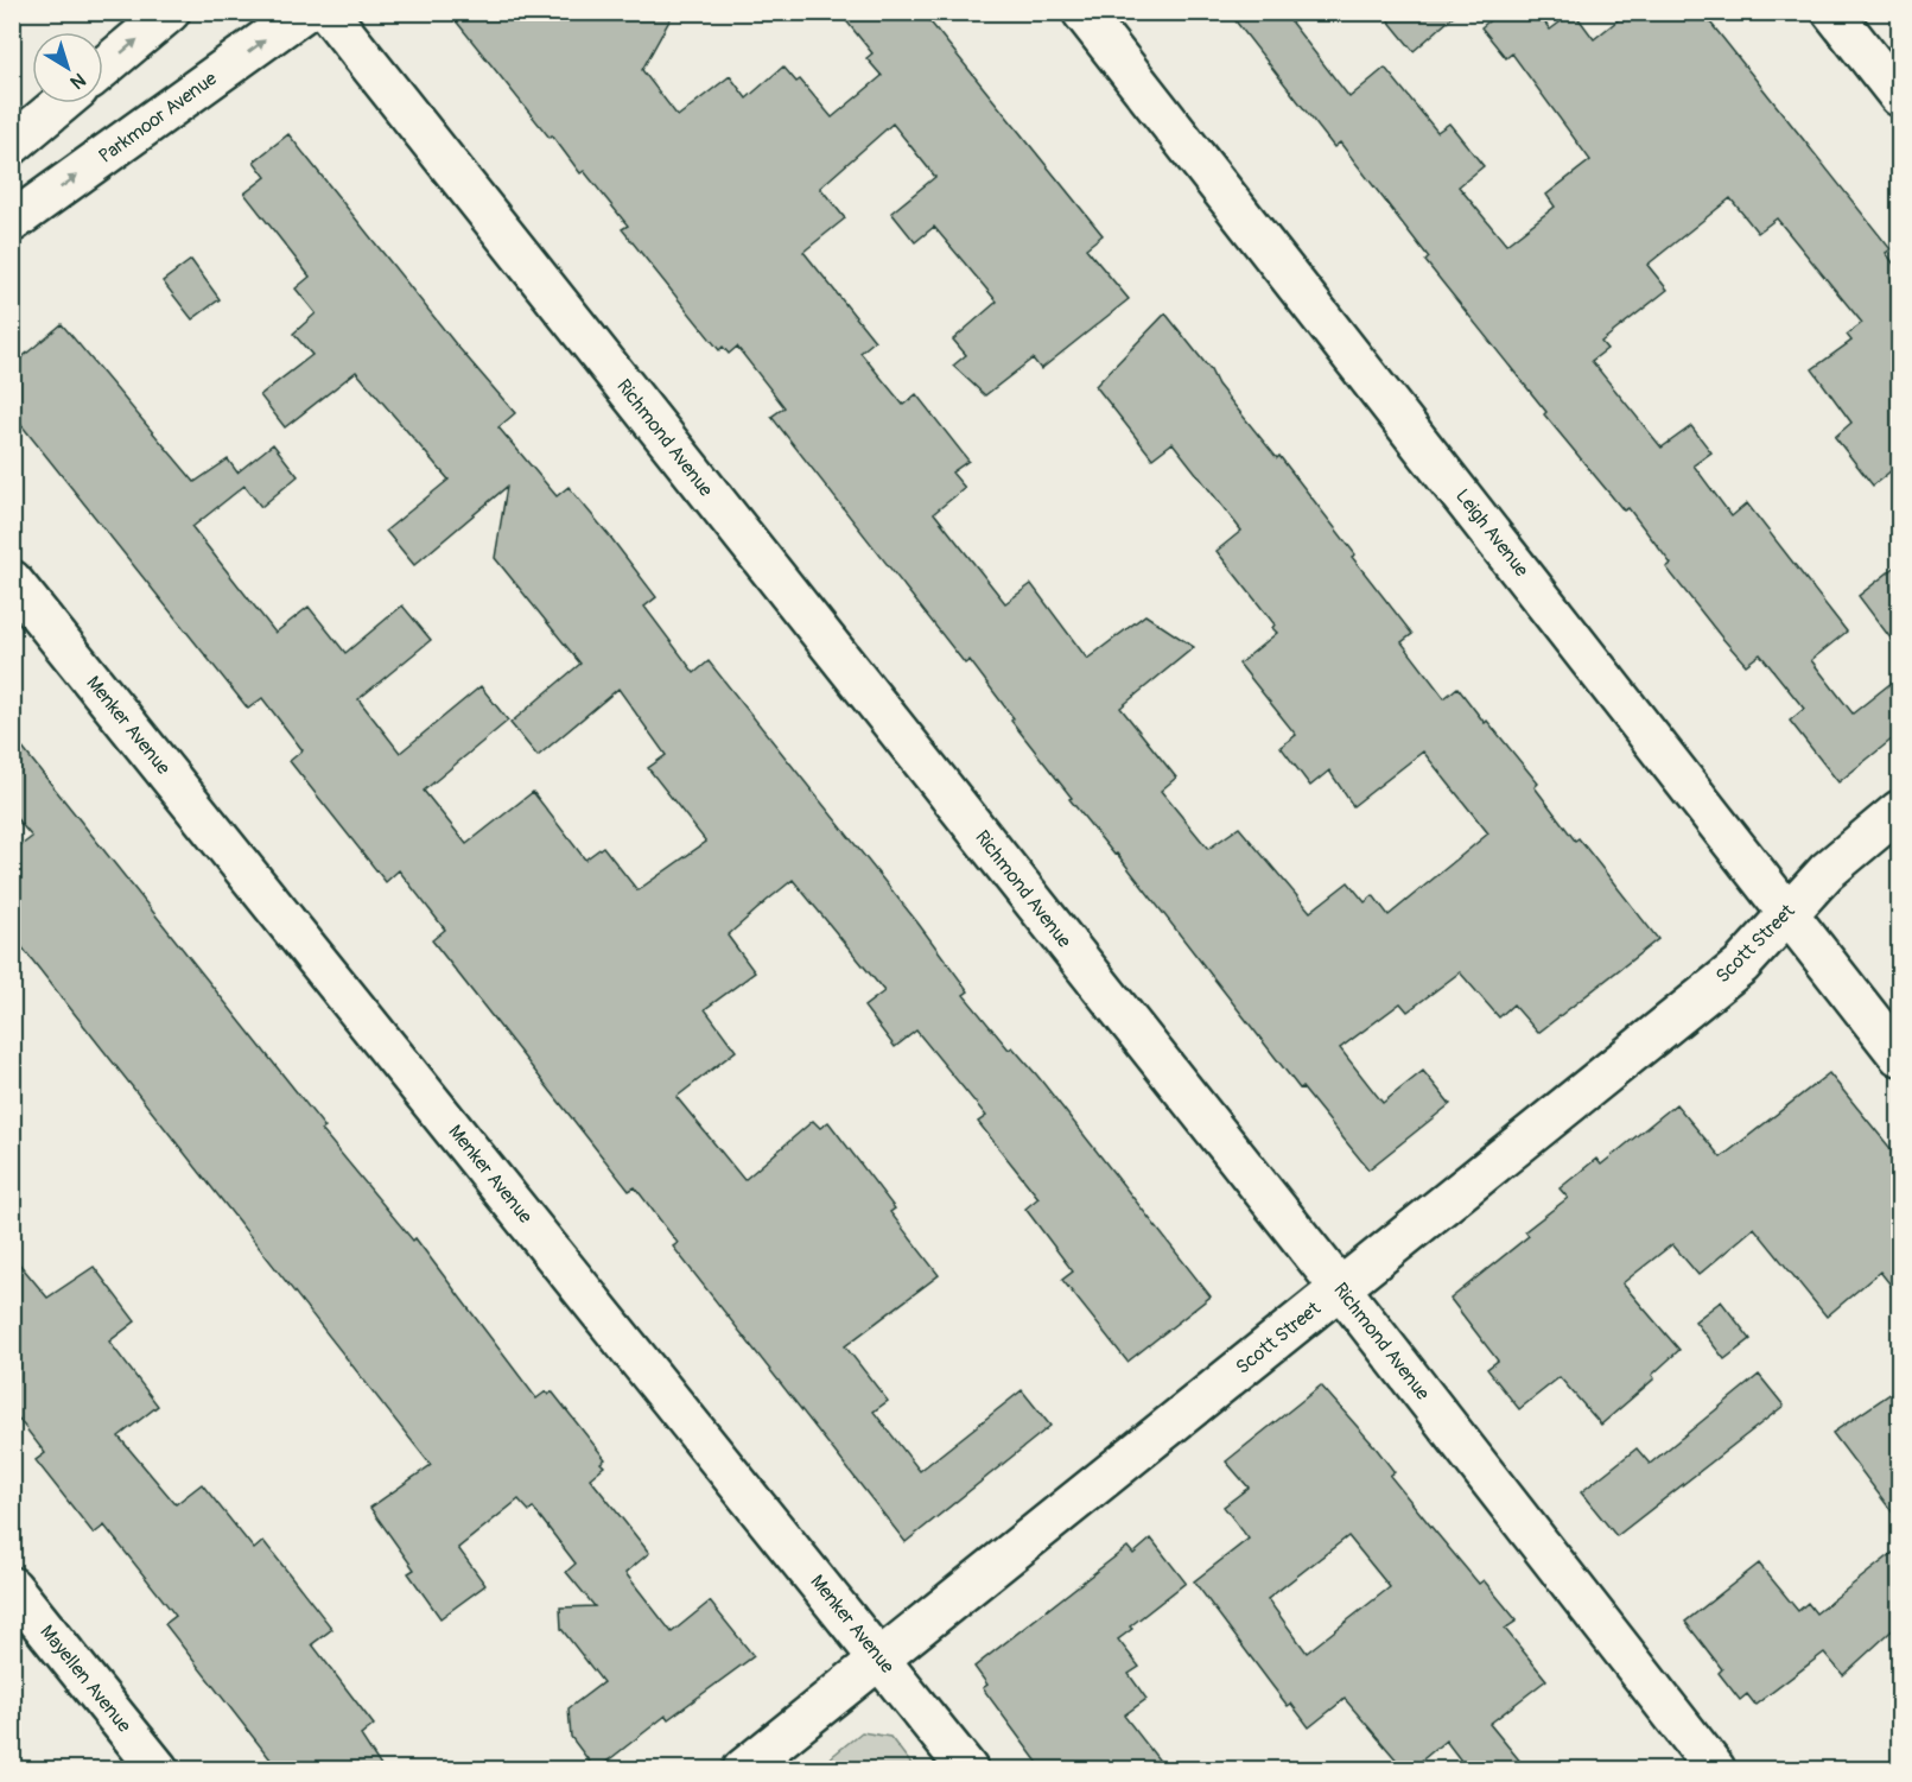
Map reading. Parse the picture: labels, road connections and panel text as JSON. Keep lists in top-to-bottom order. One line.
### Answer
{"streets":{"main road":["Parkmoor Avenue","Richmond Avenue","Leigh Avenue","Menker Avenue","Scott Street","Mayellen Avenue"]},"crossings":[["Richmond Avenue","Scott Street"],["Leigh Avenue","Scott Street"],["Menker Avenue","Scott Street"]],"north":"bottom right"}
